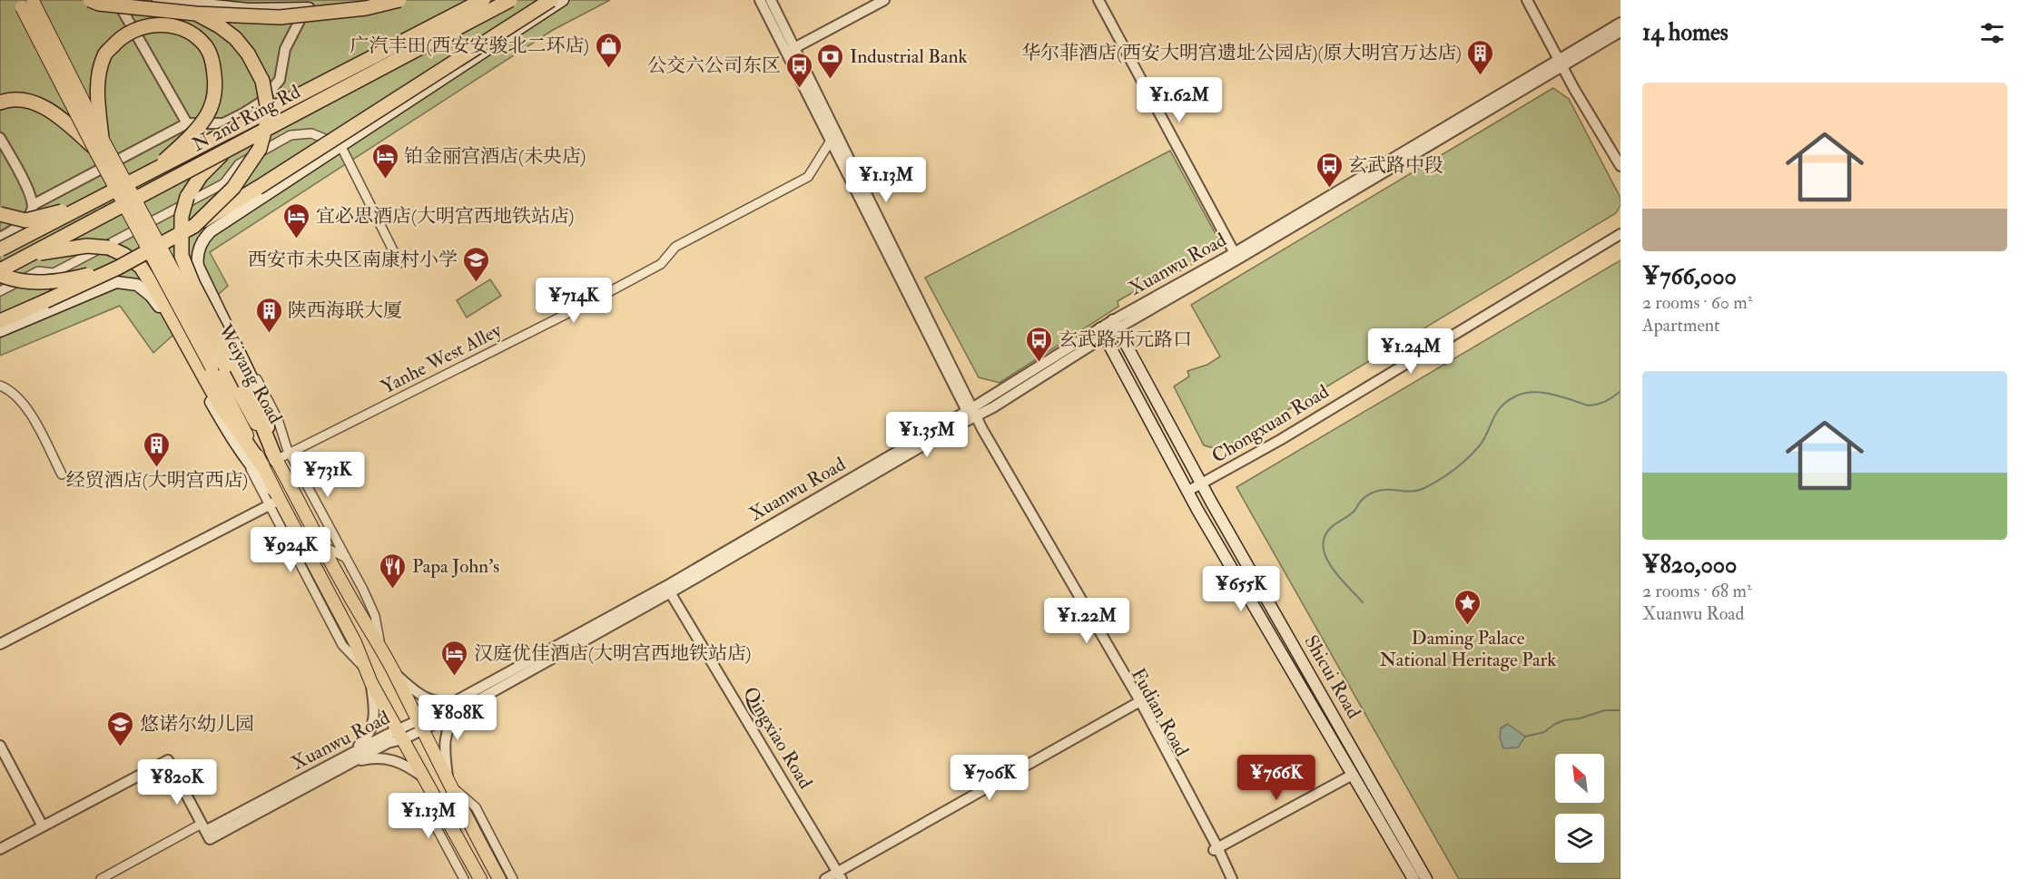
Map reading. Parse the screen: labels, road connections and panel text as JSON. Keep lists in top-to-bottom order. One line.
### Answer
{"streets":{"highway":["N 2nd Ring Rd"],"main road":["Weiyang Road","Shicui Road"],"street":["Xuanwu Road","Yanhe West Alley","Chongxuan Road","Fudian Road","Qingxiao Road"]},"crossings":[["Xuanwu Road","Weiyang Road"],["Xuanwu Road","Shicui Road"],["Xuanwu Road","Fudian Road"],["Xuanwu Road","Qingxiao Road"],["Yanhe West Alley","Weiyang Road"],["Chongxuan Road","Shicui Road"]],"places":{"shop":["广汽丰田(西安安骏北二环店)"],"building":["华尔菲酒店(西安大明宫遗址公园店)(原大明宫万达店)","陕西海联大厦","经贸酒店(大明宫西店)"],"bank":["Industrial Bank"],"bus stop":["公交六公司东区","玄武路中段","玄武路开元路口"],"hotel":["铂金丽宫酒店(未央店)","宜必思酒店(大明宫西地铁站店)","汉庭优佳酒店(大明宫西地铁站店)"],"school or university":["西安市未央区南康村小学","悠诺尔幼儿园"],"restaurant":["Papa John's"],"place":["Daming Palace National Heritage Park"]},"north":"top left","page":{"heading":"14 homes","list":[{"name":"¥766,000","note":"2 rooms · 60 m² · Apartment"},{"name":"¥820,000","note":"2 rooms · 68 m² · Xuanwu Road"}],"price":["¥1.62M","¥1.13M","¥714K","¥1.24M","¥1.35M","¥731K","¥924K","¥655K","¥1.22M","¥808K","¥706K","¥766K","¥820K","¥1.13M"]}}
